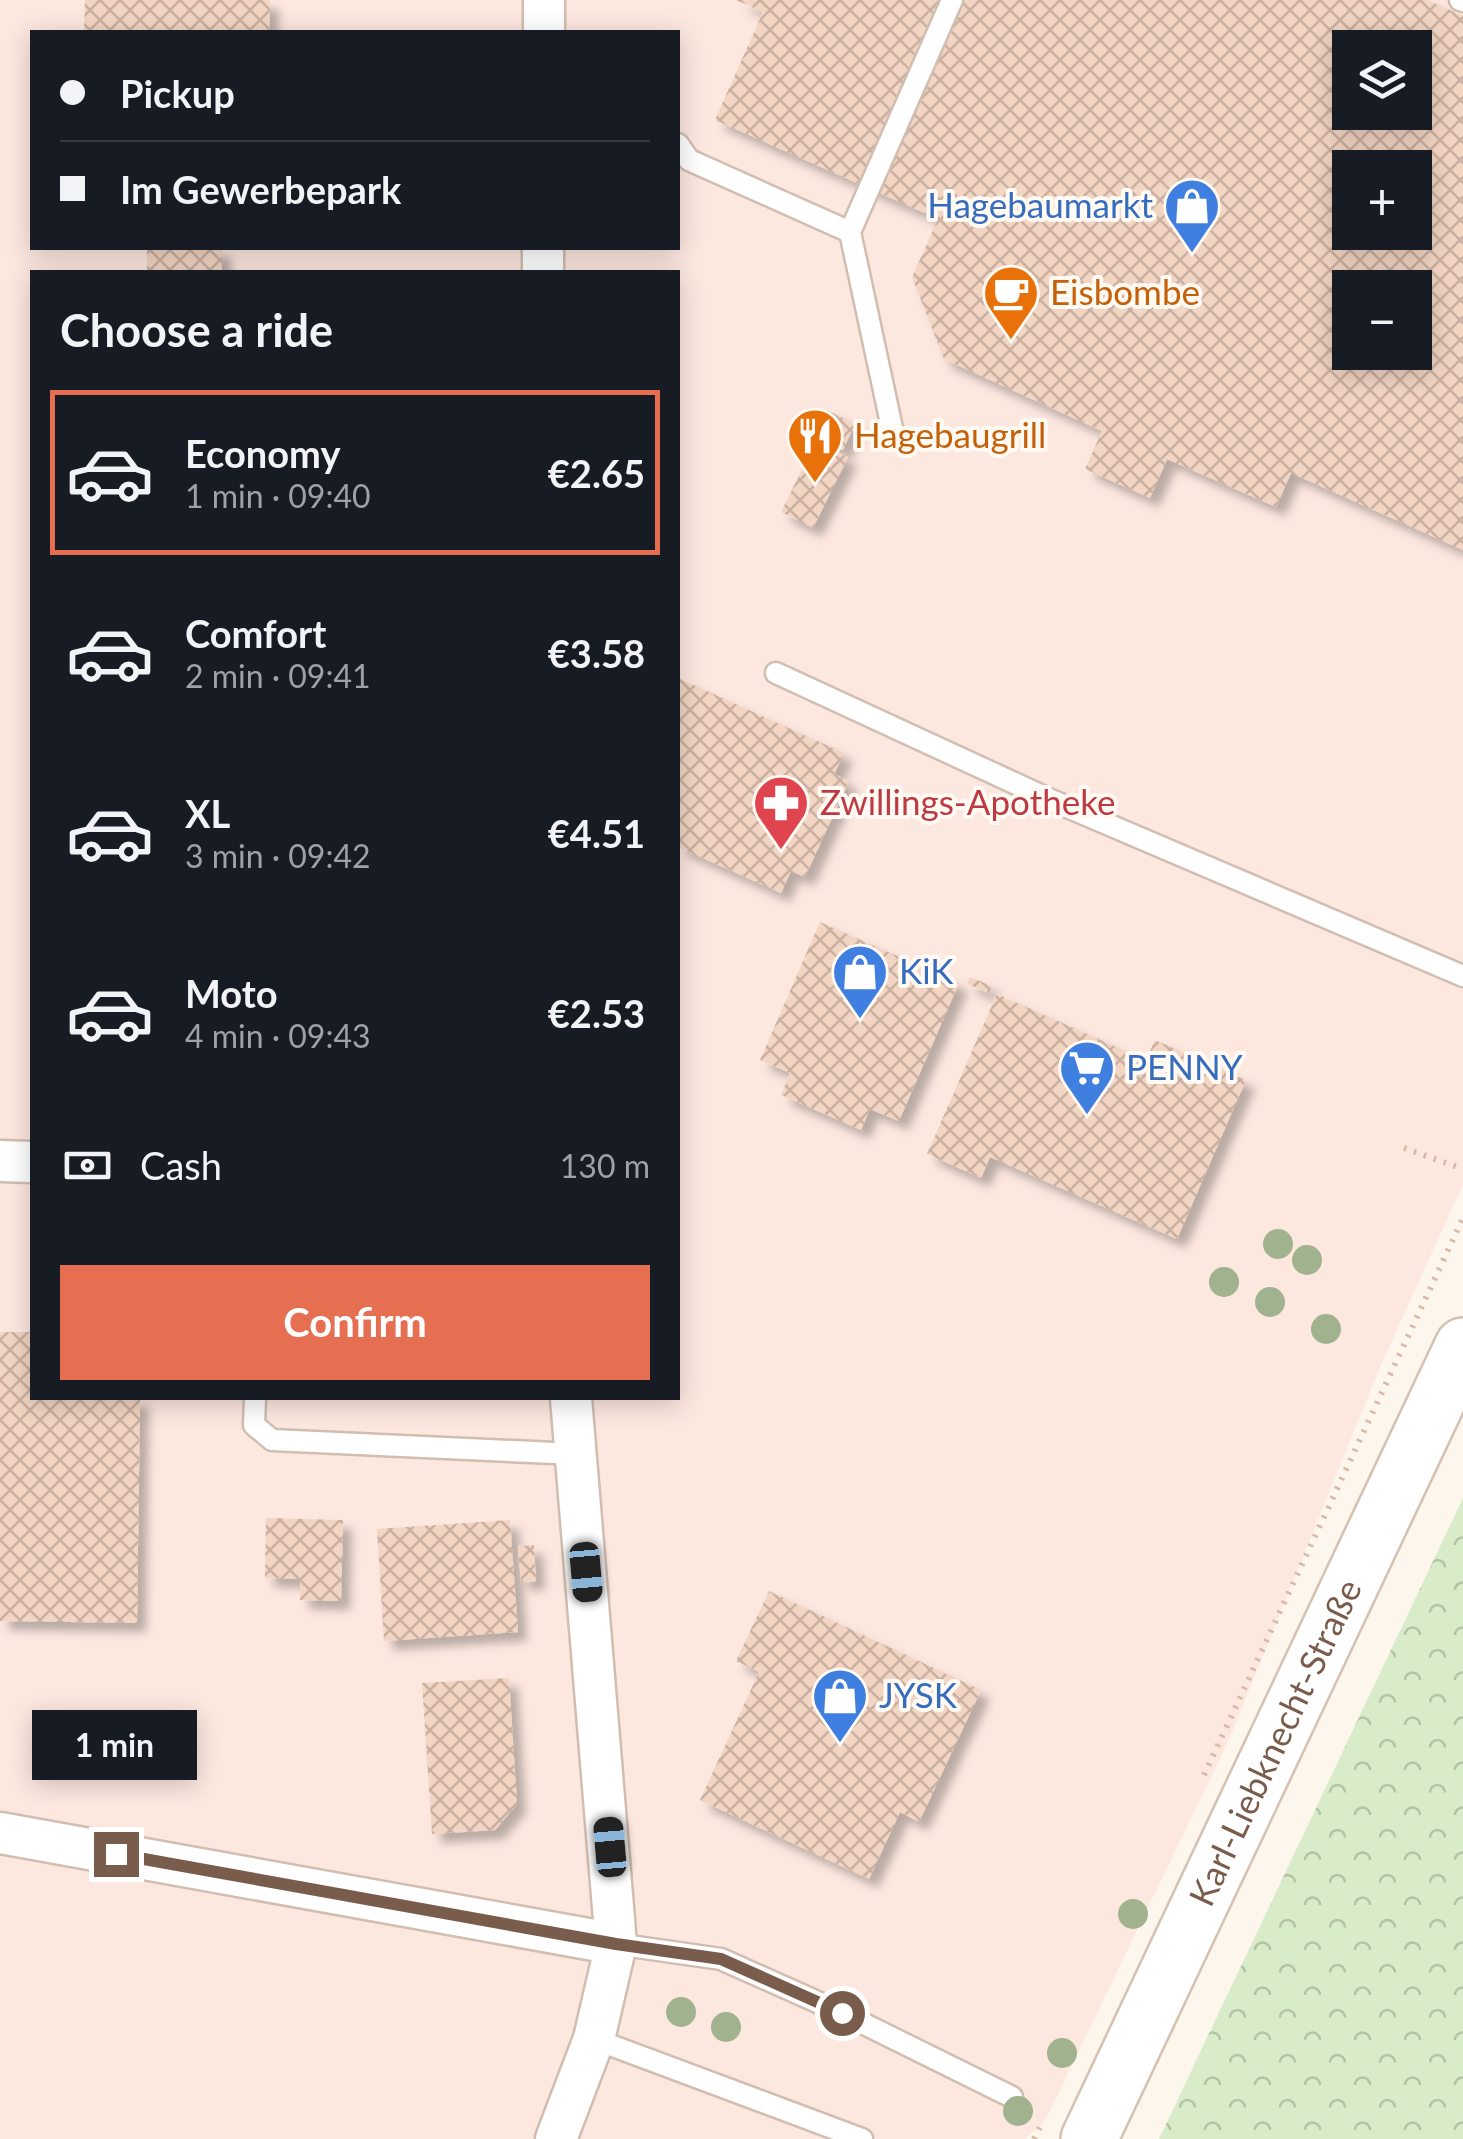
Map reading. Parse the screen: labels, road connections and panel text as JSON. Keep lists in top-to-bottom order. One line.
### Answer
{"streets":{"street":["Karl-Liebknecht-Straße"]},"places":{"shop":["Hagebaumarkt","KiK","JYSK"],"cafe":["Eisbombe"],"restaurant":["Hagebaugrill"],"pharmacy":["Zwillings-Apotheke"],"supermarket":["PENNY"]},"page":{"map_buttons":["+","−"],"banner":["Pickup","Im Gewerbepark"],"heading":"Choose a ride","list":[{"name":"Economy","note":"1 min · 09:40","value":"€2.65"},{"name":"Comfort","note":"2 min · 09:41","value":"€3.58"},{"name":"XL","note":"3 min · 09:42","value":"€4.51"},{"name":"Moto","note":"4 min · 09:43","value":"€2.53"}],"pay":["Cash","130 m"],"buttons":"Confirm","bubble":"1 min"}}
